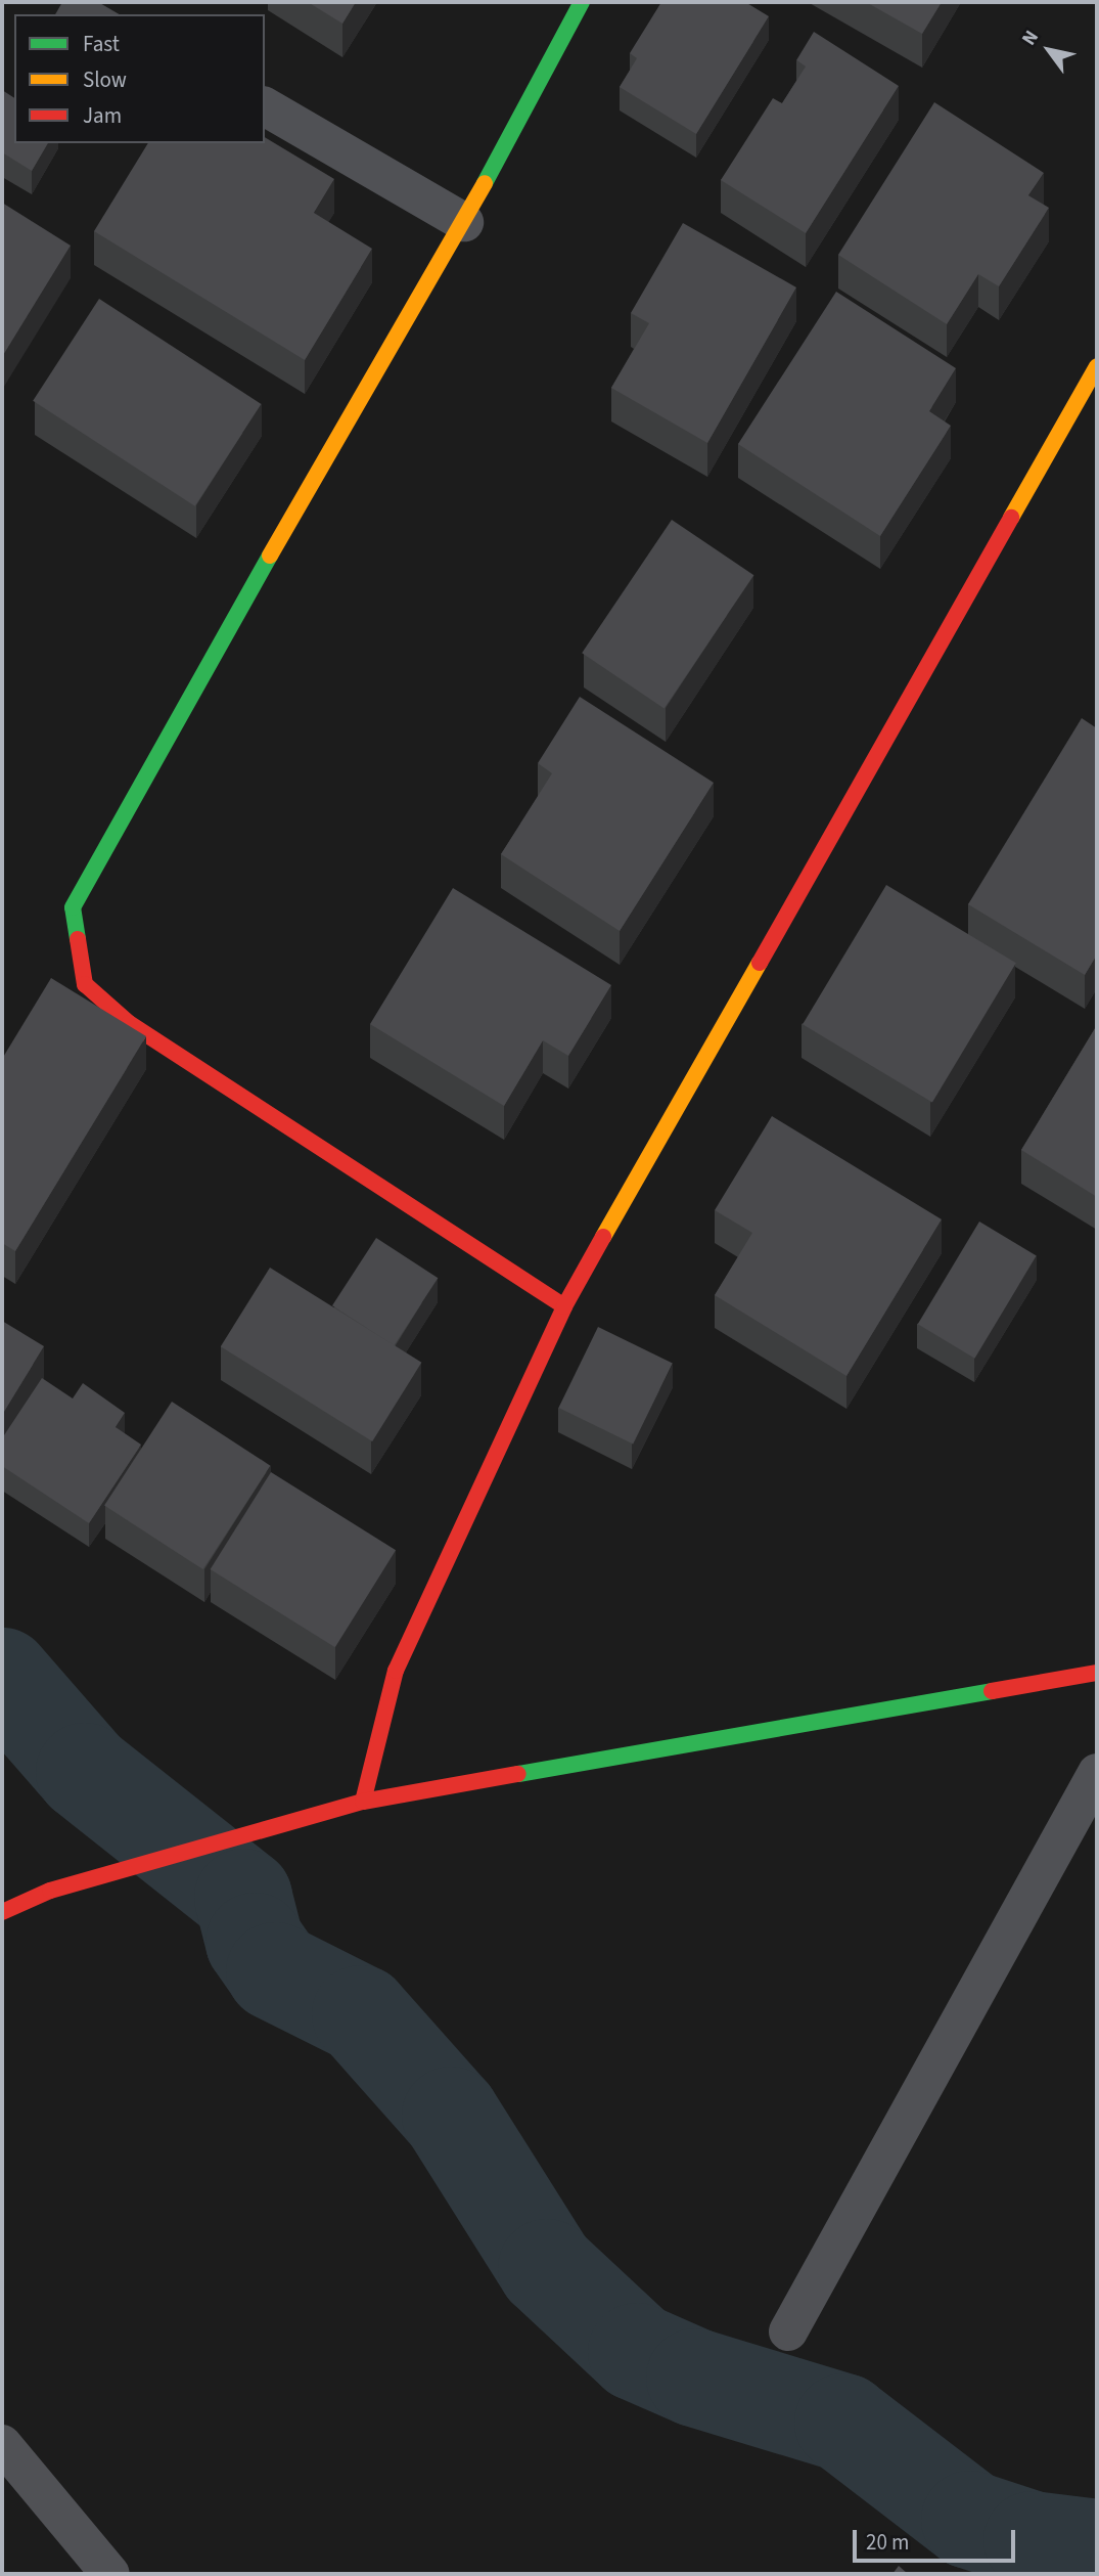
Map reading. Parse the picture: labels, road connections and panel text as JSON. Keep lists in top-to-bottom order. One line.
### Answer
{"legend":["Fast","Slow","Jam"],"scale_bar":"20 m","north":"top left"}
